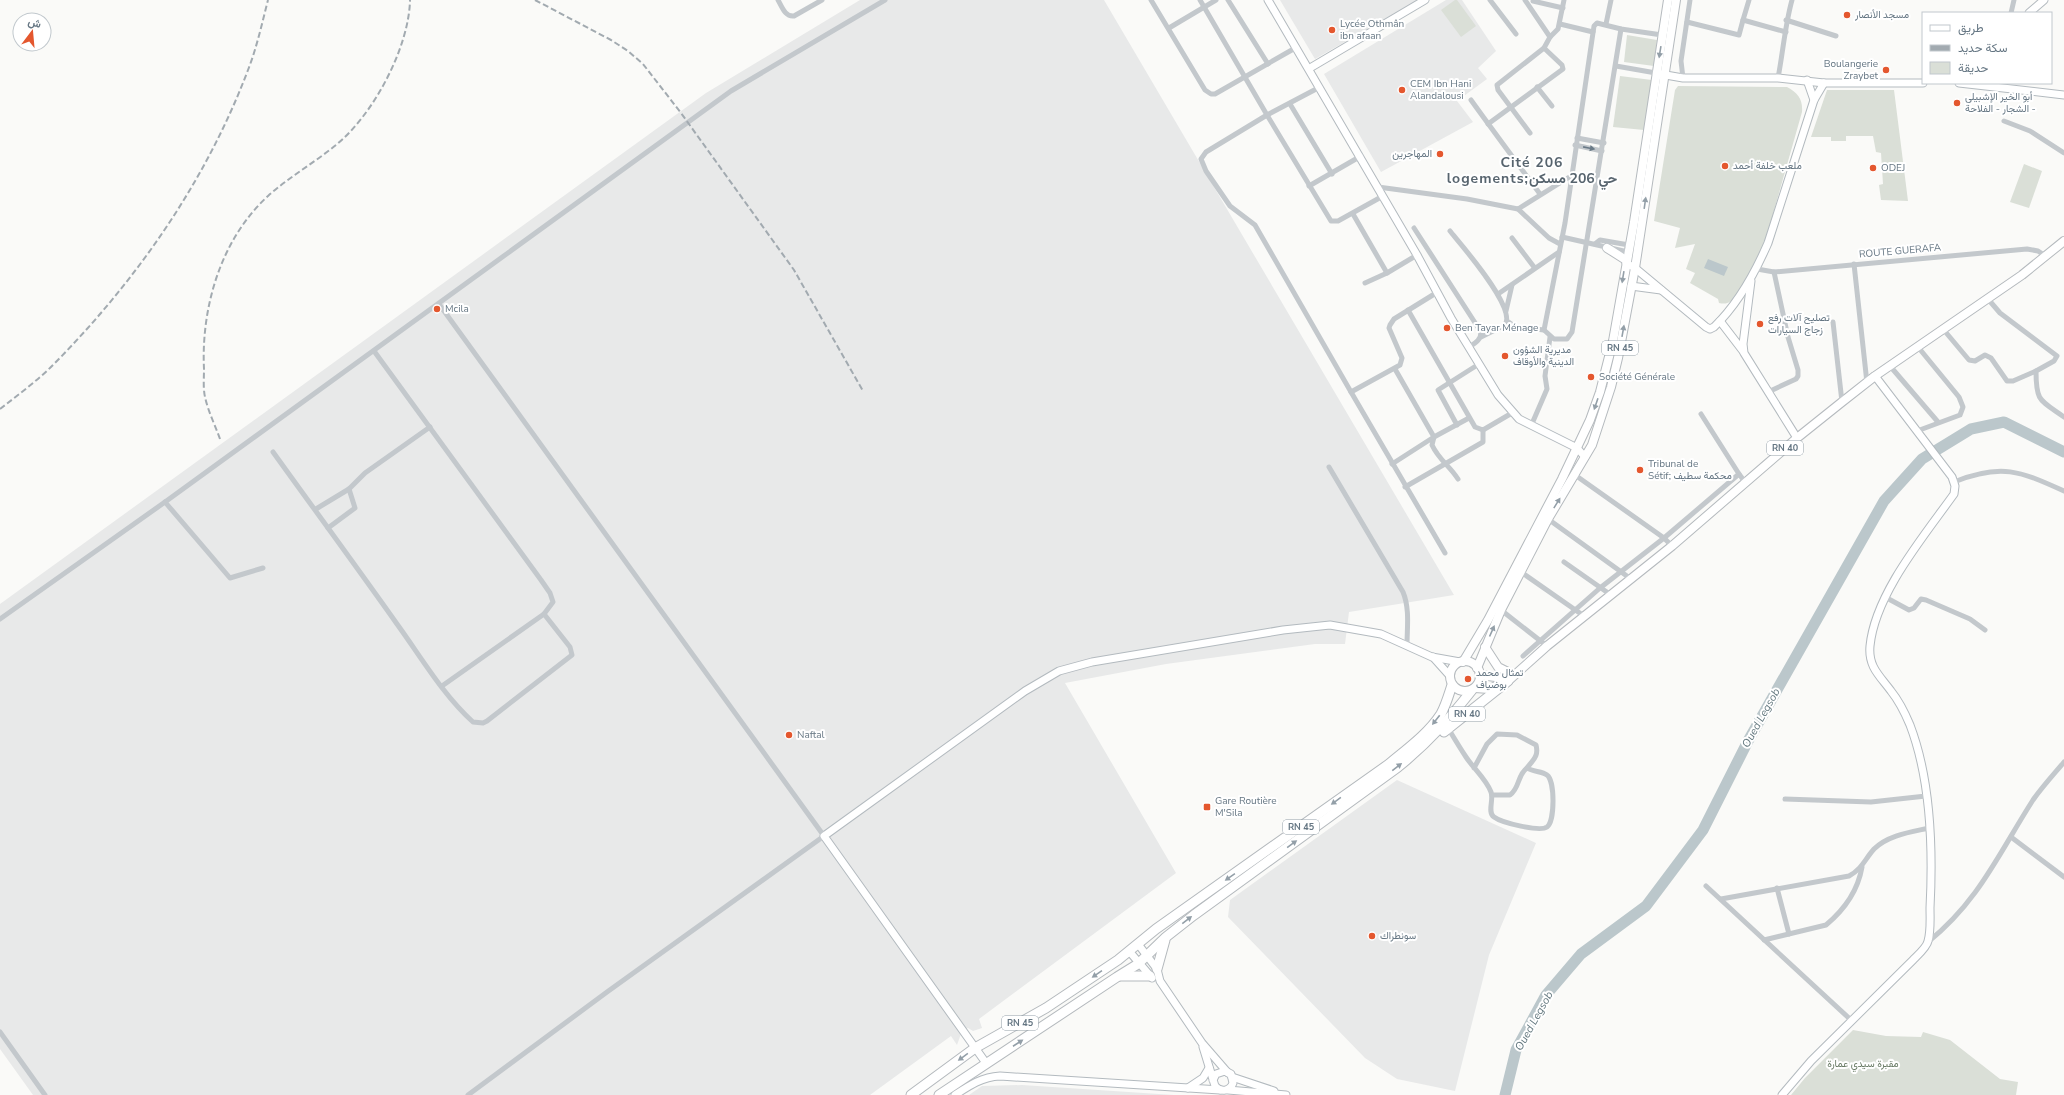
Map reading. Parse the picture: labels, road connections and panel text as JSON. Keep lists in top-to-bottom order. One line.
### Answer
{"streets":{"highway":["RN 45","RN 40"],"street":["ROUTE GUERAFA"]},"crossings":[["ROUTE GUERAFA","RN 40"],["RN 45","RN 40"]],"districts":["Cité 206 logements;حي 206 مسكن"],"water":["Oued Legsob"],"parks":["مقبرة سيدي عمارة"],"places":{"other":["مسجد الأنصار","Lycée Othmân ibn afaan","Boulangerie Zraybet","CEM Ibn Hani Alandalousi","أبو الخير الإشبيلي الشجار - الفلاحة -","المهاجرين","ملعب خلفة أحمد","ODEJ","Mcila","تصليح آلات رفع زجاج السيارات","Ben Tayar Ménage","مديرية الشؤون الدينية والأوقاف","Société Générale","Tribunal de Sétif; محكمة سطيف","تمثال محمد بوضياف","Naftal","سونطراك"],"transit":["Gare Routière M'Sila"]},"legend":["طريق","سكة حديد","حديقة"],"north":"top"}
